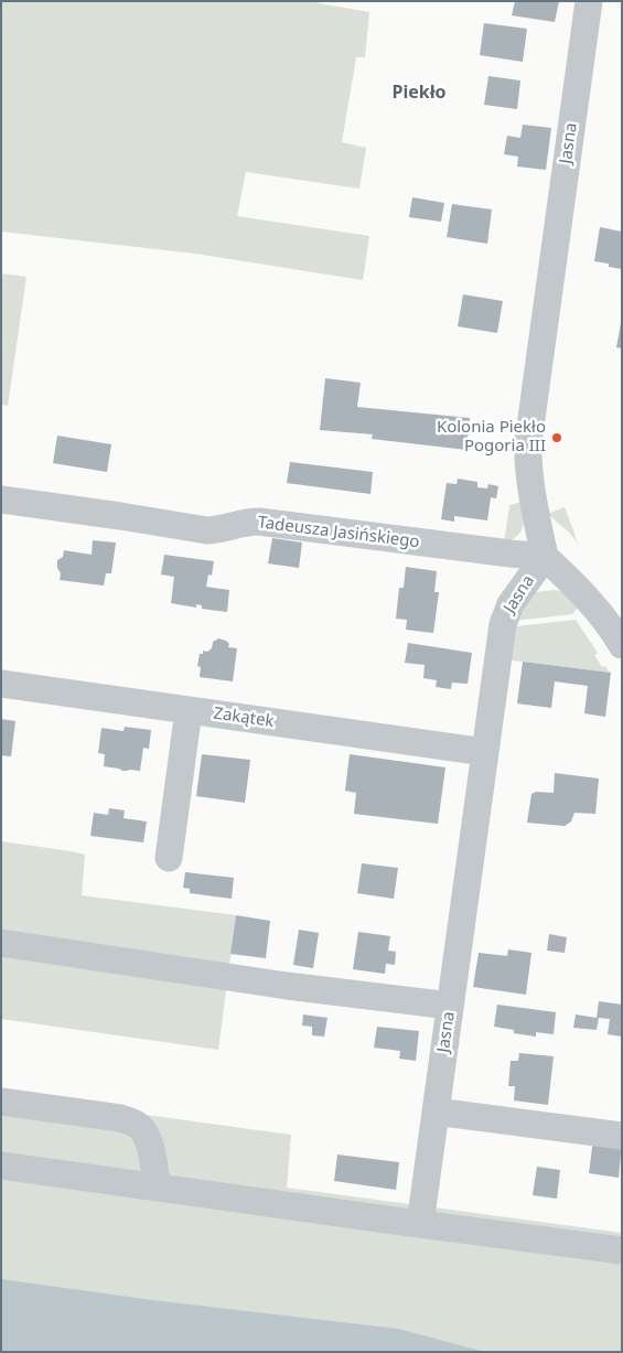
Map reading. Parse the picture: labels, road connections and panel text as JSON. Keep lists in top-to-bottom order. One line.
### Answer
{"streets":{"street":["Jasna","Tadeusza Jasińskiego","Zakątek"]},"crossings":[["Jasna","Tadeusza Jasińskiego"],["Jasna","Zakątek"]],"districts":["Piekło"],"places":["Kolonia Piekło Pogoria III"]}
